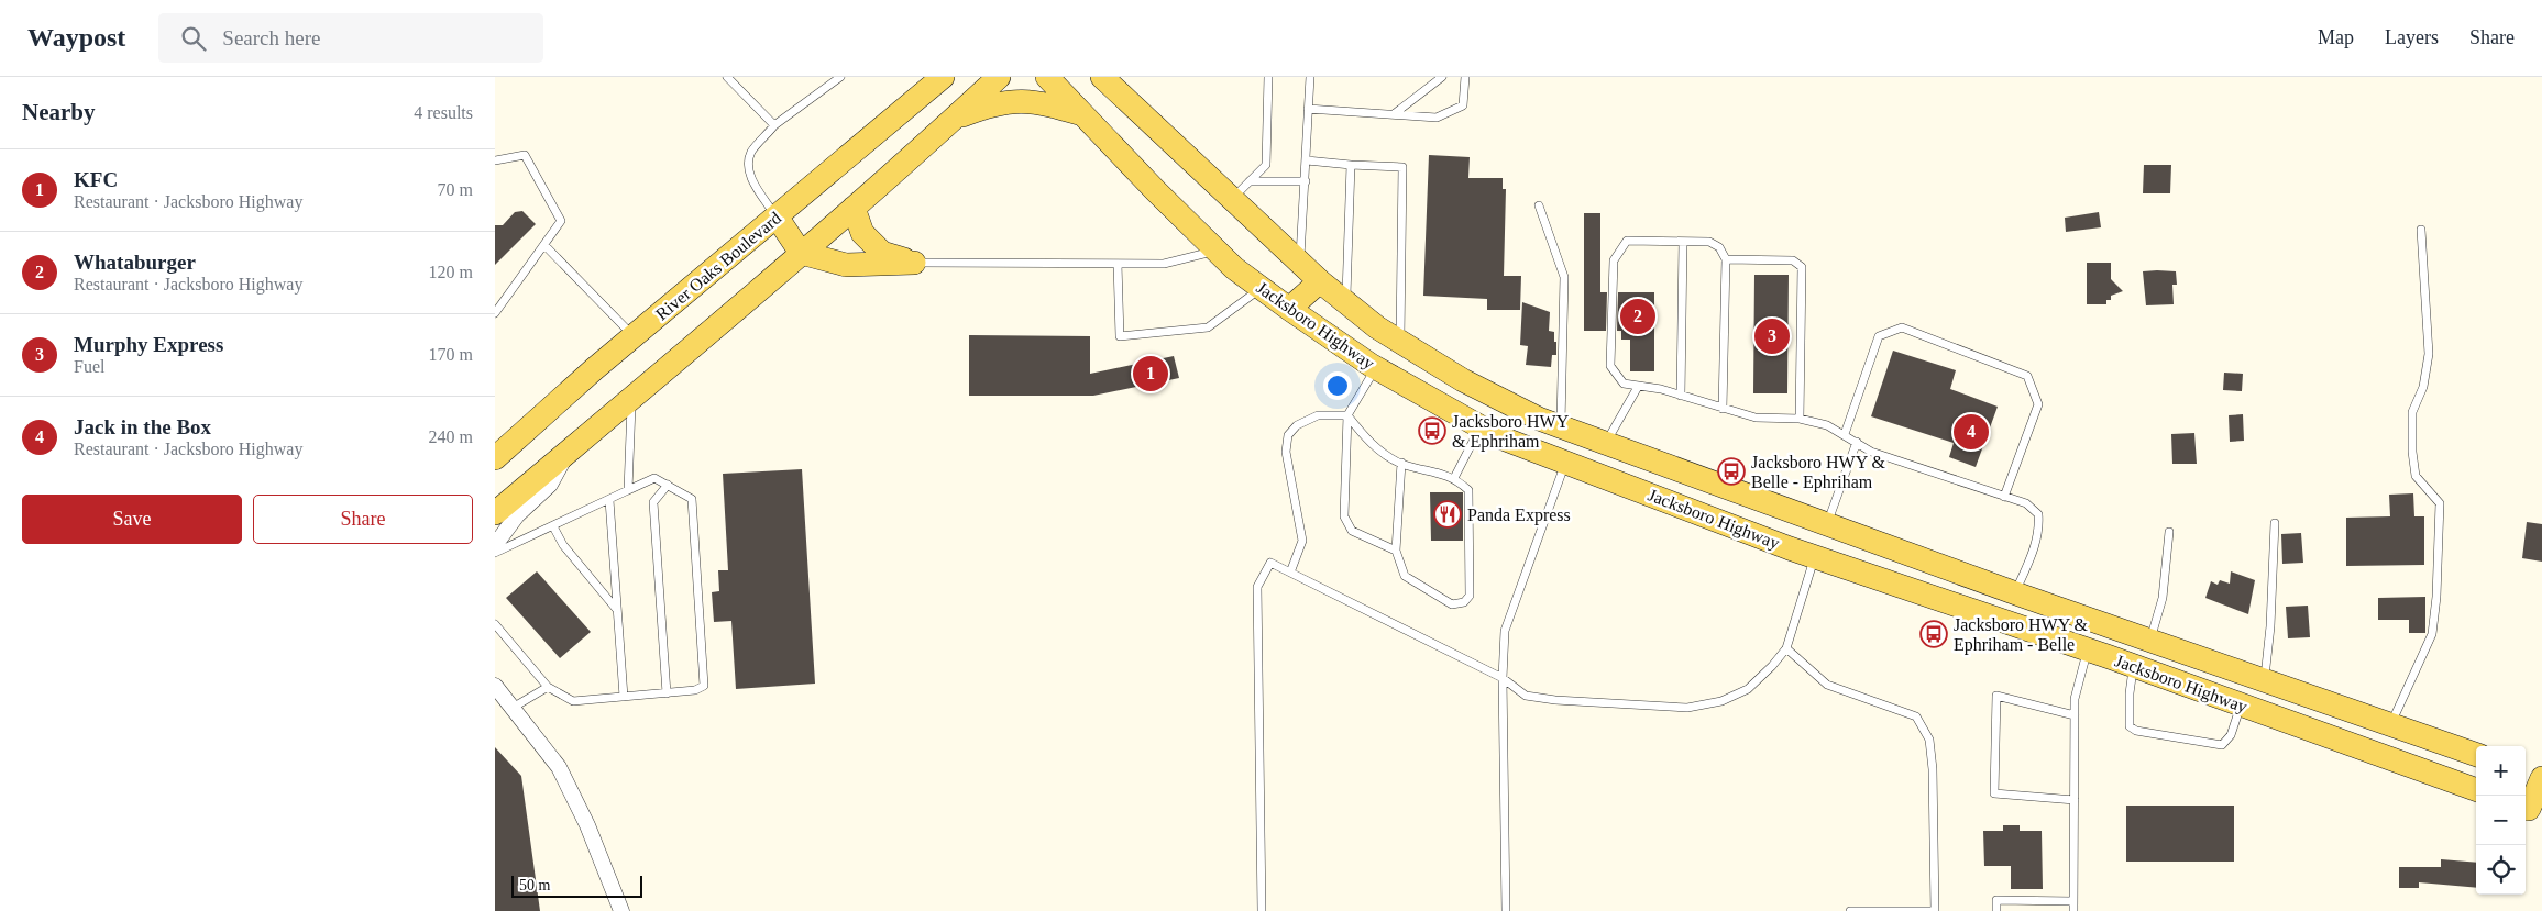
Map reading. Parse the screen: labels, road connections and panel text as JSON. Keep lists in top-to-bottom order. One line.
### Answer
{"streets":{"main road":["River Oaks Boulevard","Jacksboro Highway"]},"places":{"bus stop":["Jacksboro HWY & Ephriham","Jacksboro HWY & Belle - Ephriham","Jacksboro HWY & Ephriham - Belle"],"restaurant":["Panda Express"]},"scale_bar":"50 m","page":{"header":"Waypost","search":"Search here","nav":["Map","Layers","Share"],"heading":["Nearby","4 results"],"list":[{"mark":"1","name":"KFC","note":"Restaurant · Jacksboro Highway","value":"70 m"},{"mark":"2","name":"Whataburger","note":"Restaurant · Jacksboro Highway","value":"120 m"},{"mark":"3","name":"Murphy Express","note":"Fuel","value":"170 m"},{"mark":"4","name":"Jack in the Box","note":"Restaurant · Jacksboro Highway","value":"240 m"}],"pins":["2","3","1","4"],"buttons":["Save","Share"],"map_buttons":["+","−"],"scale":"50 m"}}
